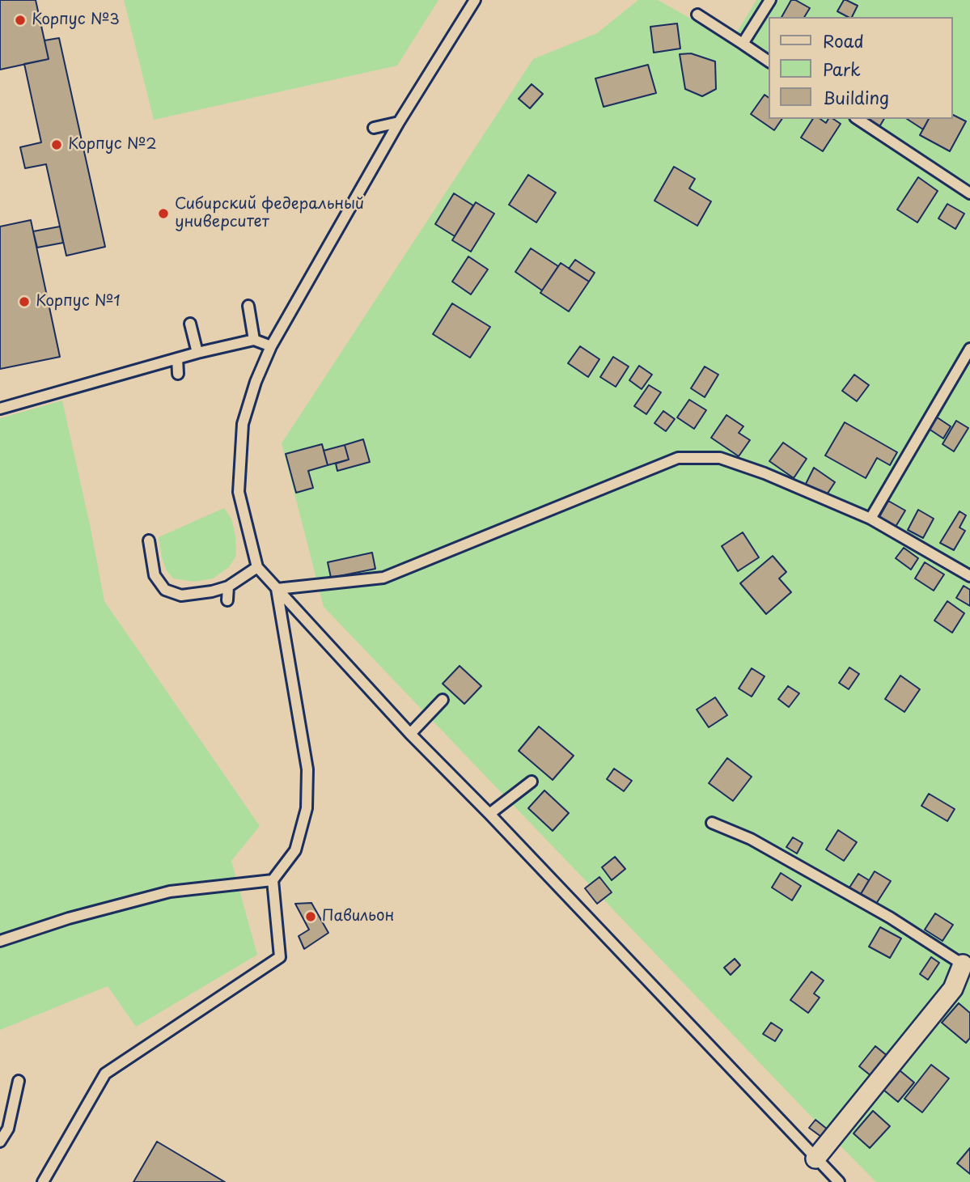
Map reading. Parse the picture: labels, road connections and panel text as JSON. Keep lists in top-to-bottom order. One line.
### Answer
{"places":["Корпус №3","Корпус №2","Сибирский федеральный университет","Корпус №1","Павильон"],"legend":["Road","Park","Building"]}
